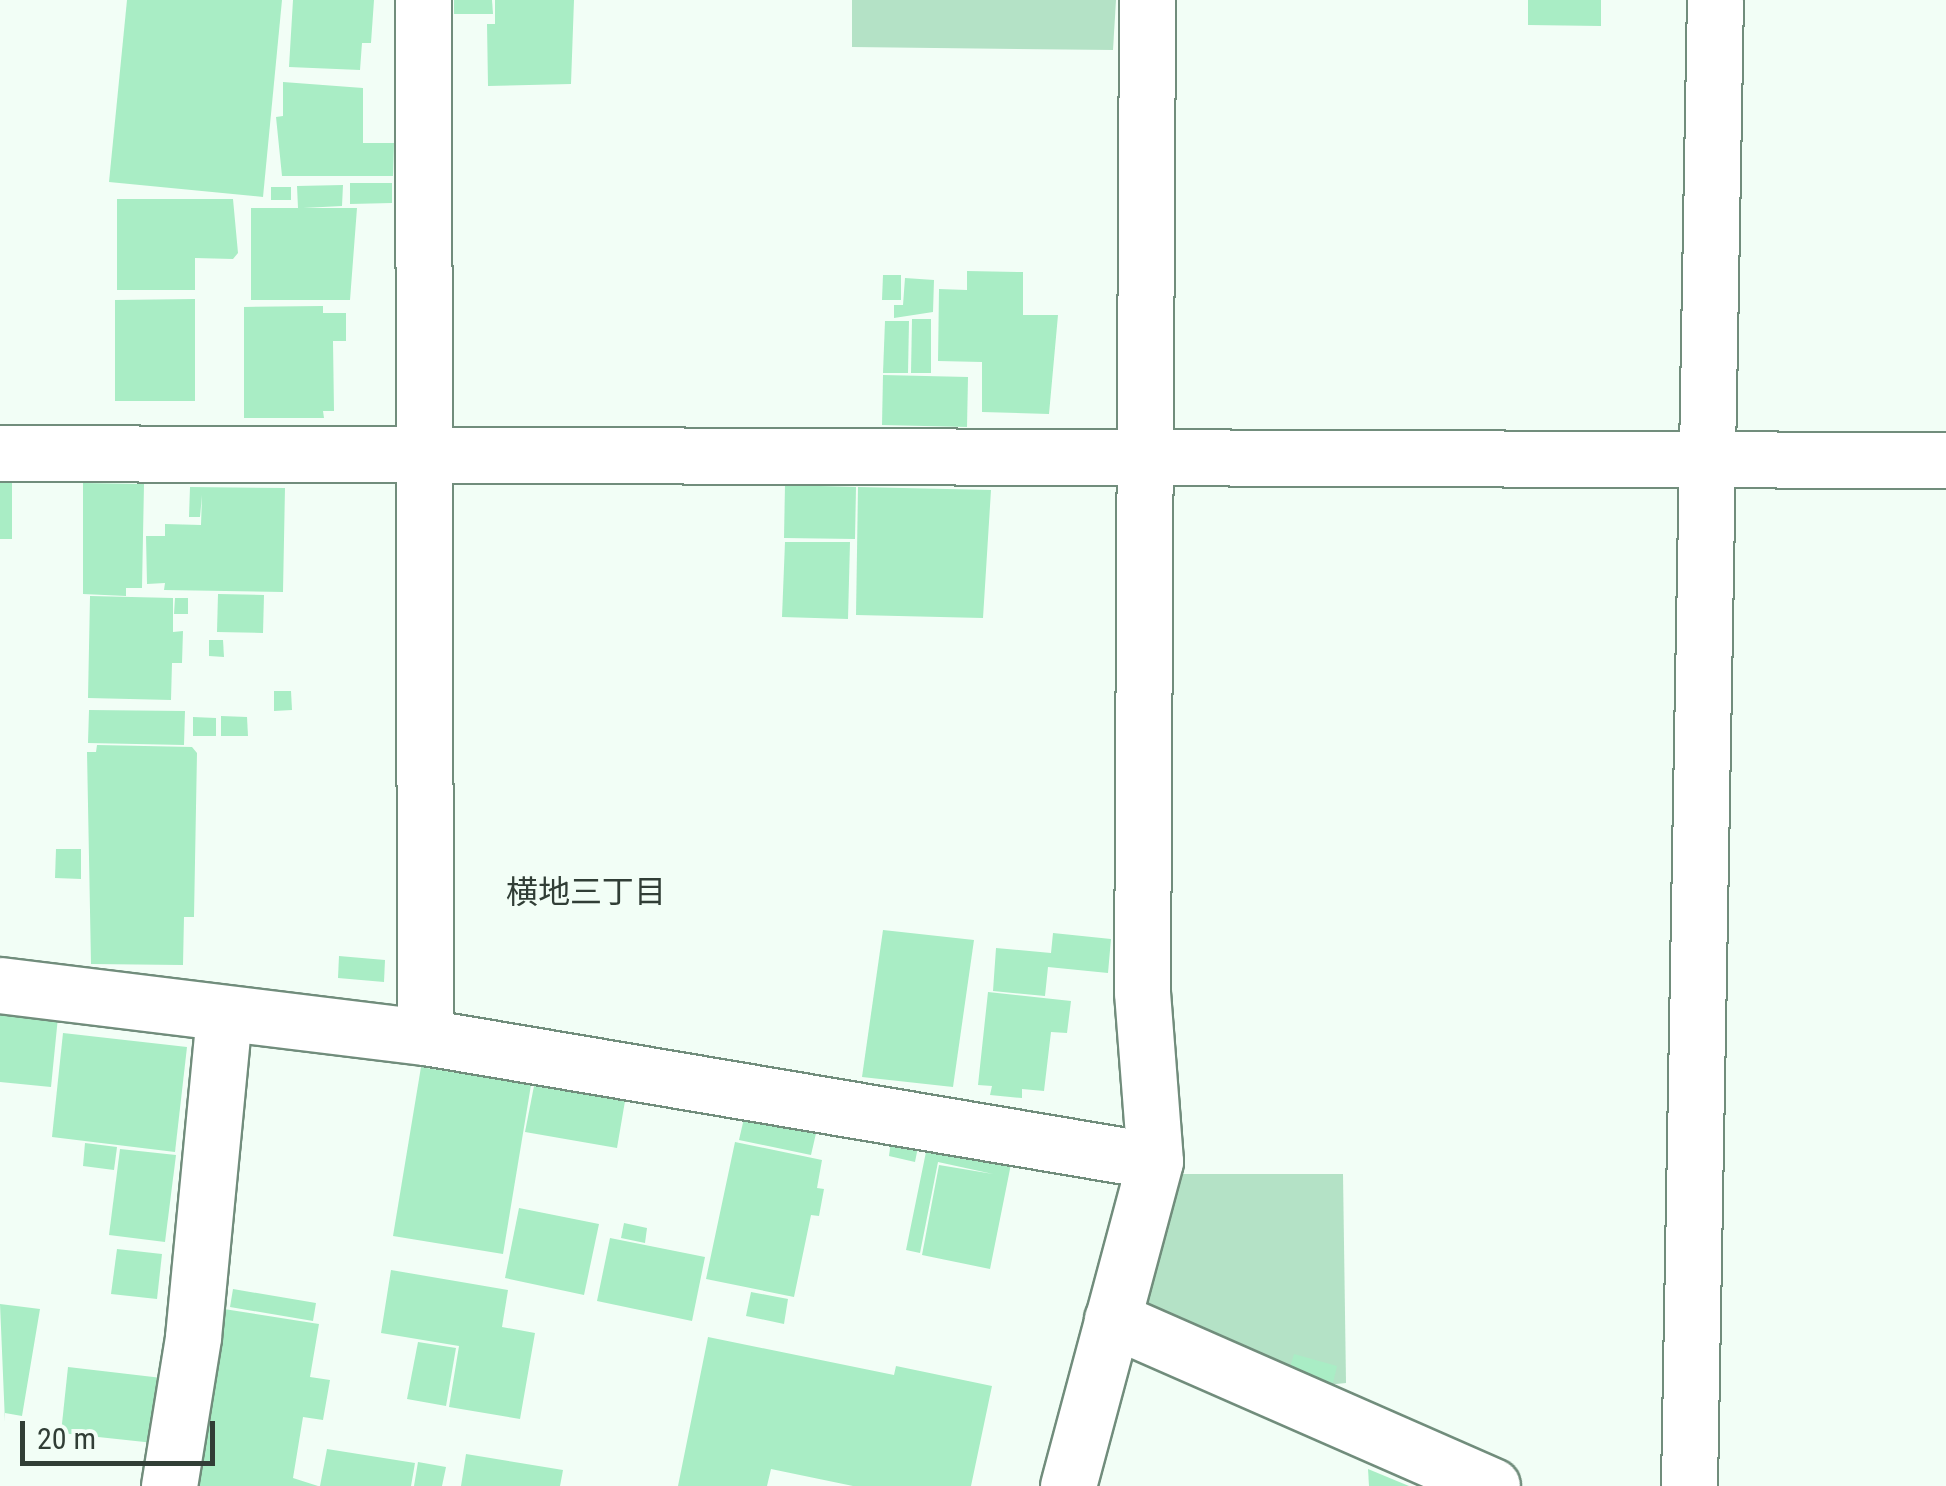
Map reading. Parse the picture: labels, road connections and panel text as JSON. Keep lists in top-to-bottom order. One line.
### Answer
{"districts":["横地三丁目"],"scale_bar":"20 m"}
